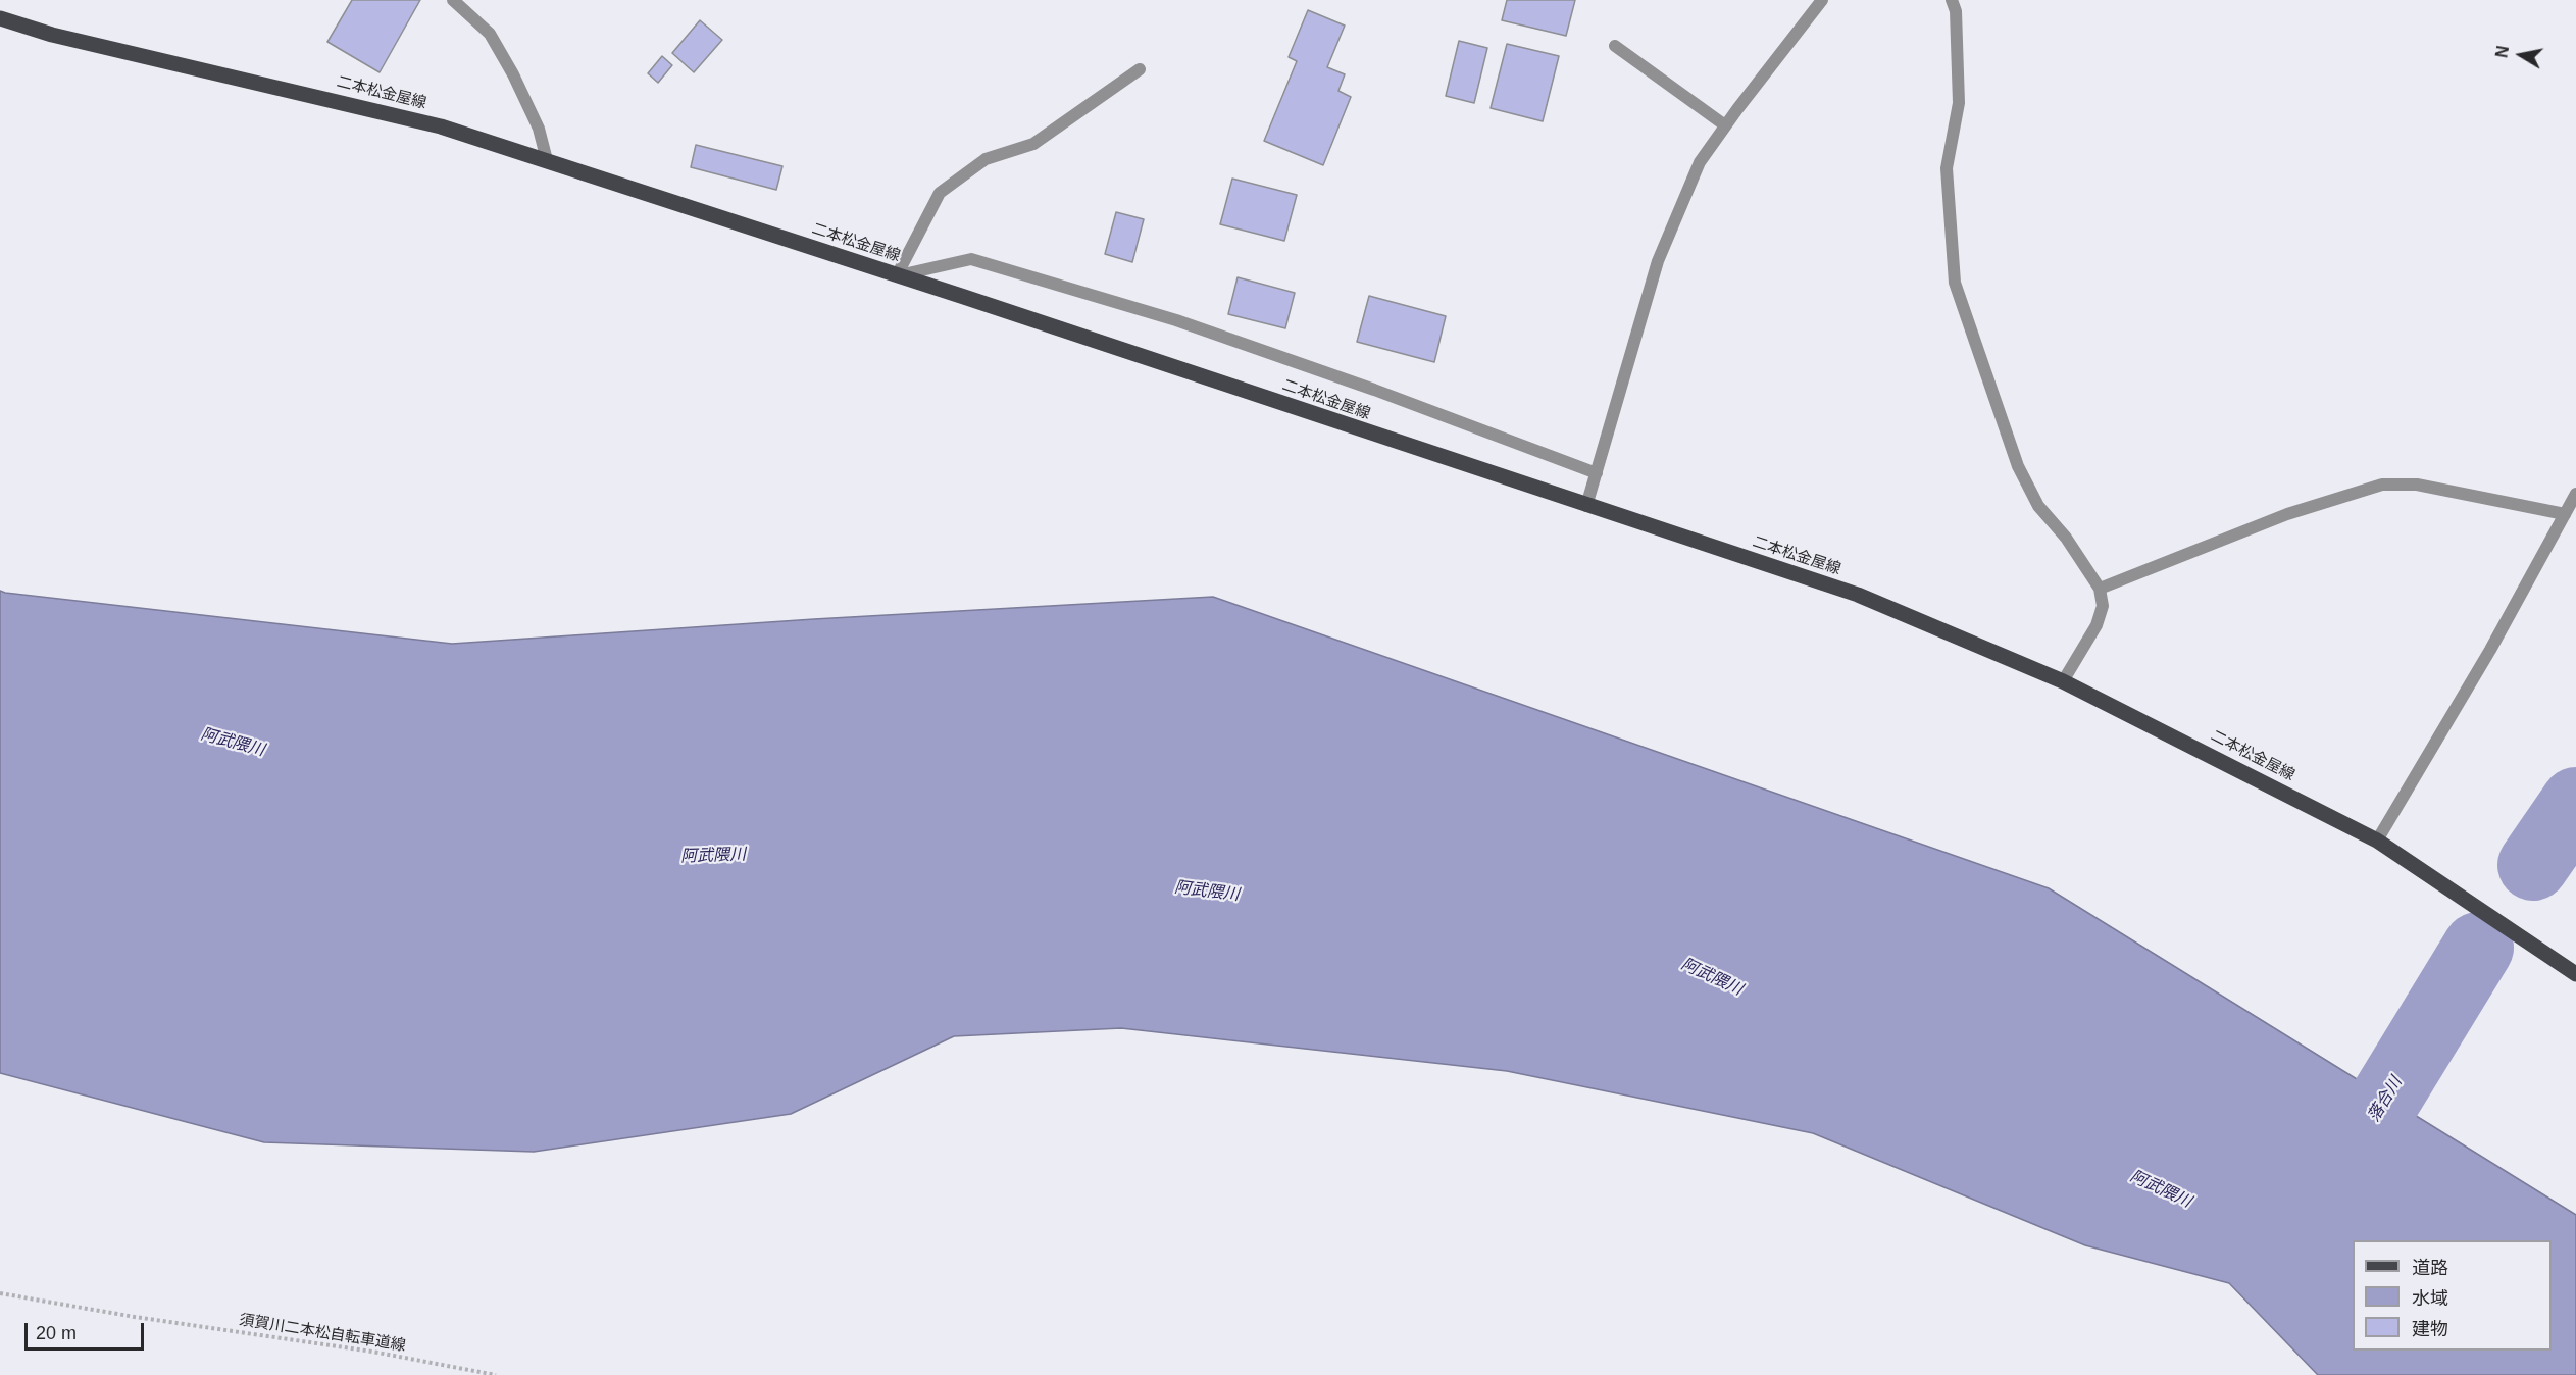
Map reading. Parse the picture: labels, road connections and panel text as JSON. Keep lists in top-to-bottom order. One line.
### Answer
{"streets":{"main road":["二本松金屋線"],"path":["須賀川二本松自転車道線"]},"water":["阿武隈川","落合川"],"legend":["道路","水域","建物"],"scale_bar":"20 m","north":"left"}
